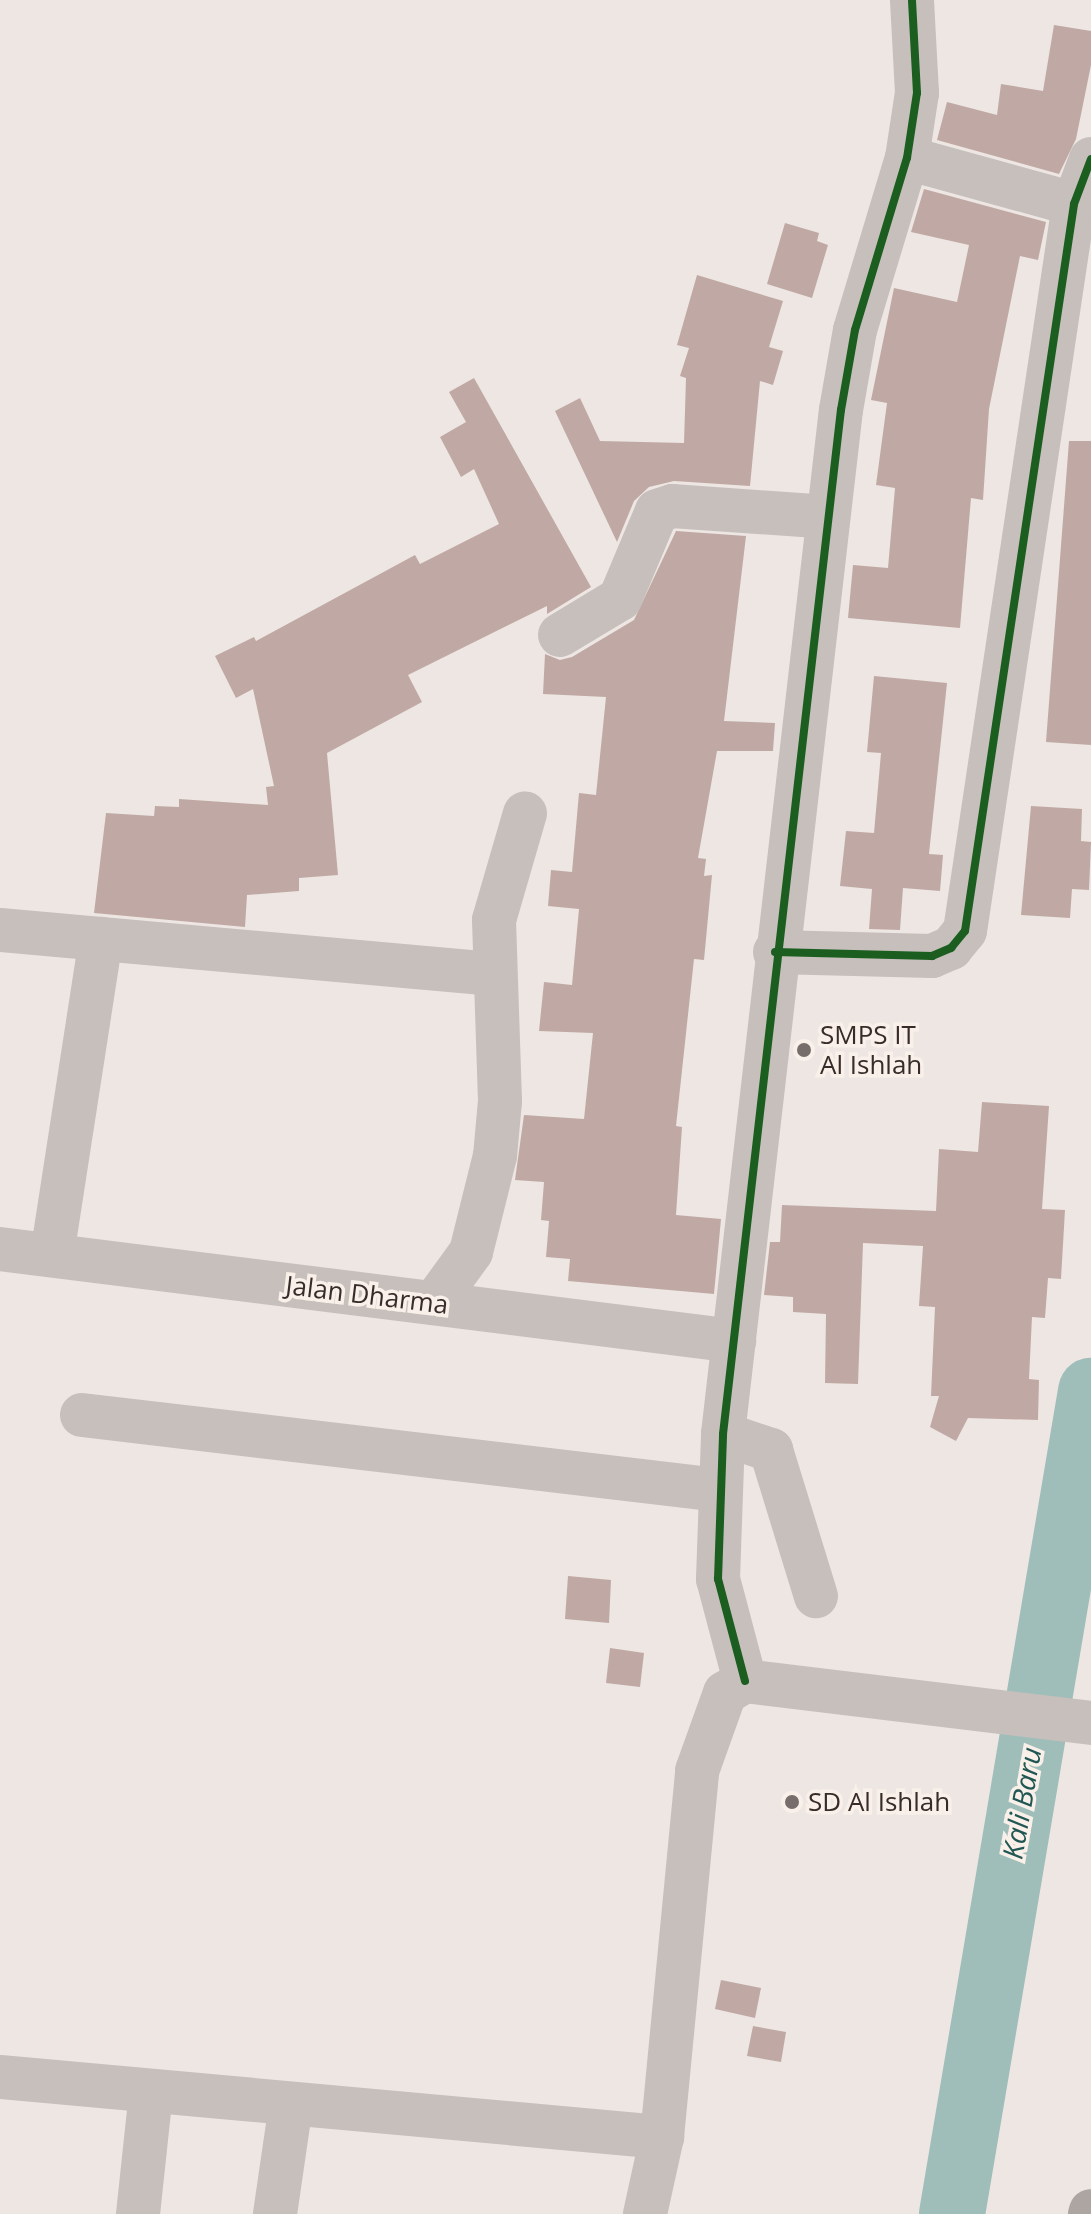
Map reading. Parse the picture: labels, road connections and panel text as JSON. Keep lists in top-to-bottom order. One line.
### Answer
{"streets":{"street":["Jalan Dharma"]},"water":["Kali Baru"],"places":["SMPS IT Al Ishlah","SD Al Ishlah"]}
